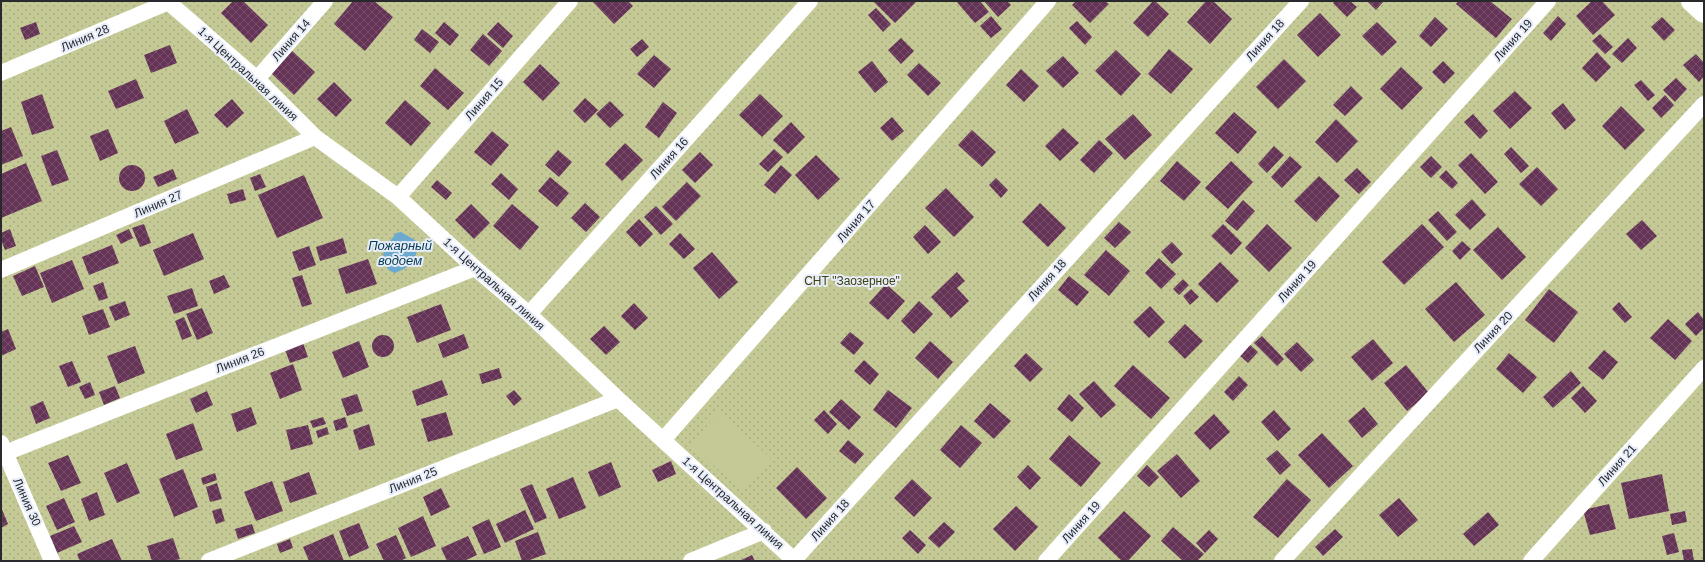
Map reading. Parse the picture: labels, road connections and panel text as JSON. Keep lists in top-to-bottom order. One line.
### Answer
{"streets":{"street":["Линия 28","Линия 14","Линия 18","Линия 19","1-я Центральная линия","Линия 15","Линия 16","Линия 27","Линия 17","Линия 20","Линия 26","Линия 21","Линия 25","Линия 30"]},"crossings":[["Линия 28","1-я Центральная линия"],["Линия 14","1-я Центральная линия"],["Линия 18","1-я Центральная линия"],["1-я Центральная линия","Линия 15"],["1-я Центральная линия","Линия 16"],["1-я Центральная линия","Линия 27"],["1-я Центральная линия","Линия 17"],["1-я Центральная линия","Линия 26"],["1-я Центральная линия","Линия 25"],["Линия 26","Линия 30"]],"water":["Пожарный водоем"],"parks":["СНТ \"Заозерное\""]}
